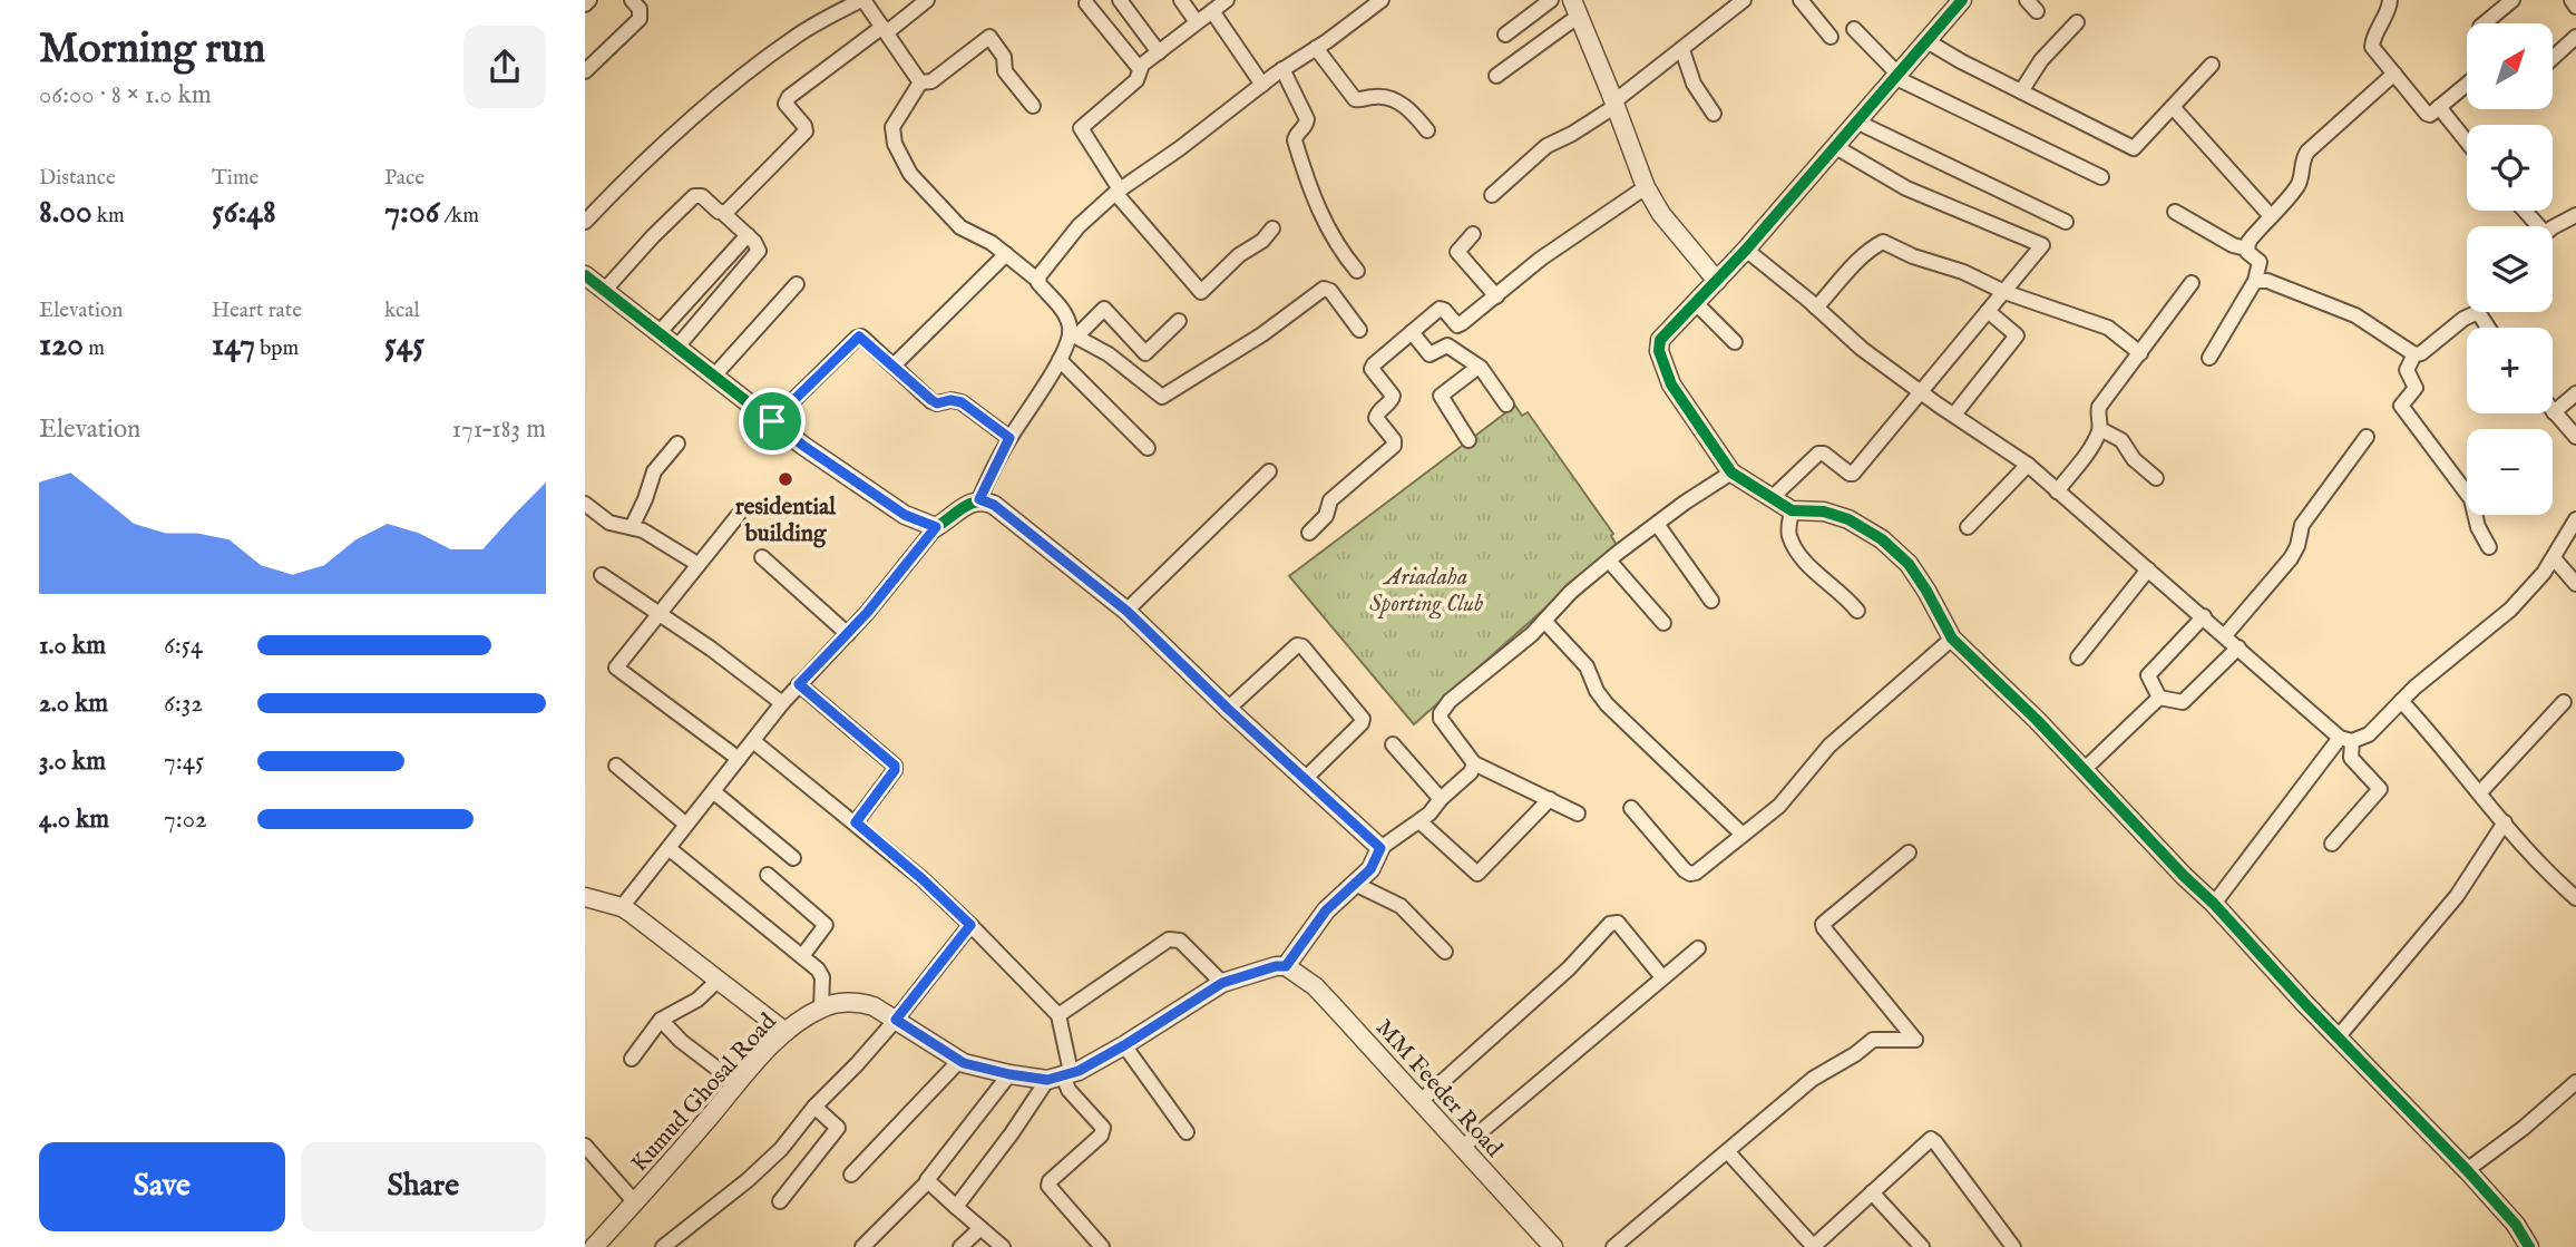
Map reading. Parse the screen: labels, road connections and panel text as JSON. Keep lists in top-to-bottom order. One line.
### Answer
{"streets":{"street":["MM Feeder Road","Kumud Ghosal Road"]},"parks":["Ariadaha Sporting Club"],"places":["residential building"],"north":"top right","page":{"heading":["Morning run","06:00 · 8 × 1.0 km"],"map_buttons":["+","−"],"stats":[["Distance","8.00 km"],["Time","56:48"],["Pace","7:06 /km"],["Elevation","120 m"],["Heart rate","147 bpm"],["kcal","545"]],"chart":["Elevation","171–183 m"],"list":[{"name":"1.0 km","note":"6:54"},{"name":"2.0 km","note":"6:32"},{"name":"3.0 km","note":"7:45"},{"name":"4.0 km","note":"7:02"}],"buttons":["Save","Share"]}}
